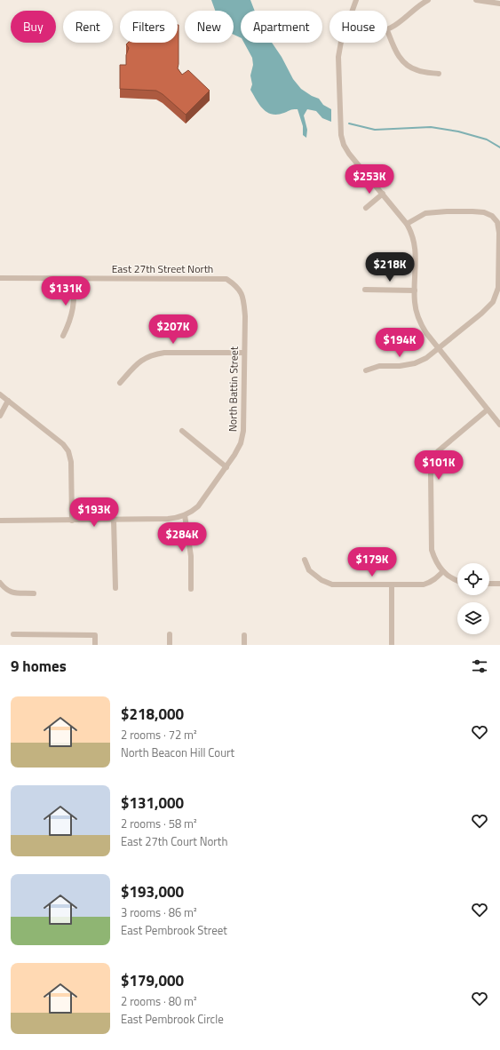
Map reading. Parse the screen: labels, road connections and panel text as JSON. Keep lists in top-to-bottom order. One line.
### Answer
{"streets":{"street":["East 27th Street North","North Battin Street"]},"crossings":[["East 27th Street North","North Battin Street"]],"page":{"chip":["Buy","Rent","Filters","New","Apartment","House"],"price":["$253K","$218K","$131K","$207K","$194K","$101K","$193K","$284K","$179K"],"heading":"9 homes","list":[{"name":"$218,000","note":"2 rooms · 72 m² · North Beacon Hill Court"},{"name":"$131,000","note":"2 rooms · 58 m² · East 27th Court North"},{"name":"$193,000","note":"3 rooms · 86 m² · East Pembrook Street"},{"name":"$179,000","note":"2 rooms · 80 m² · East Pembrook Circle"}]}}
